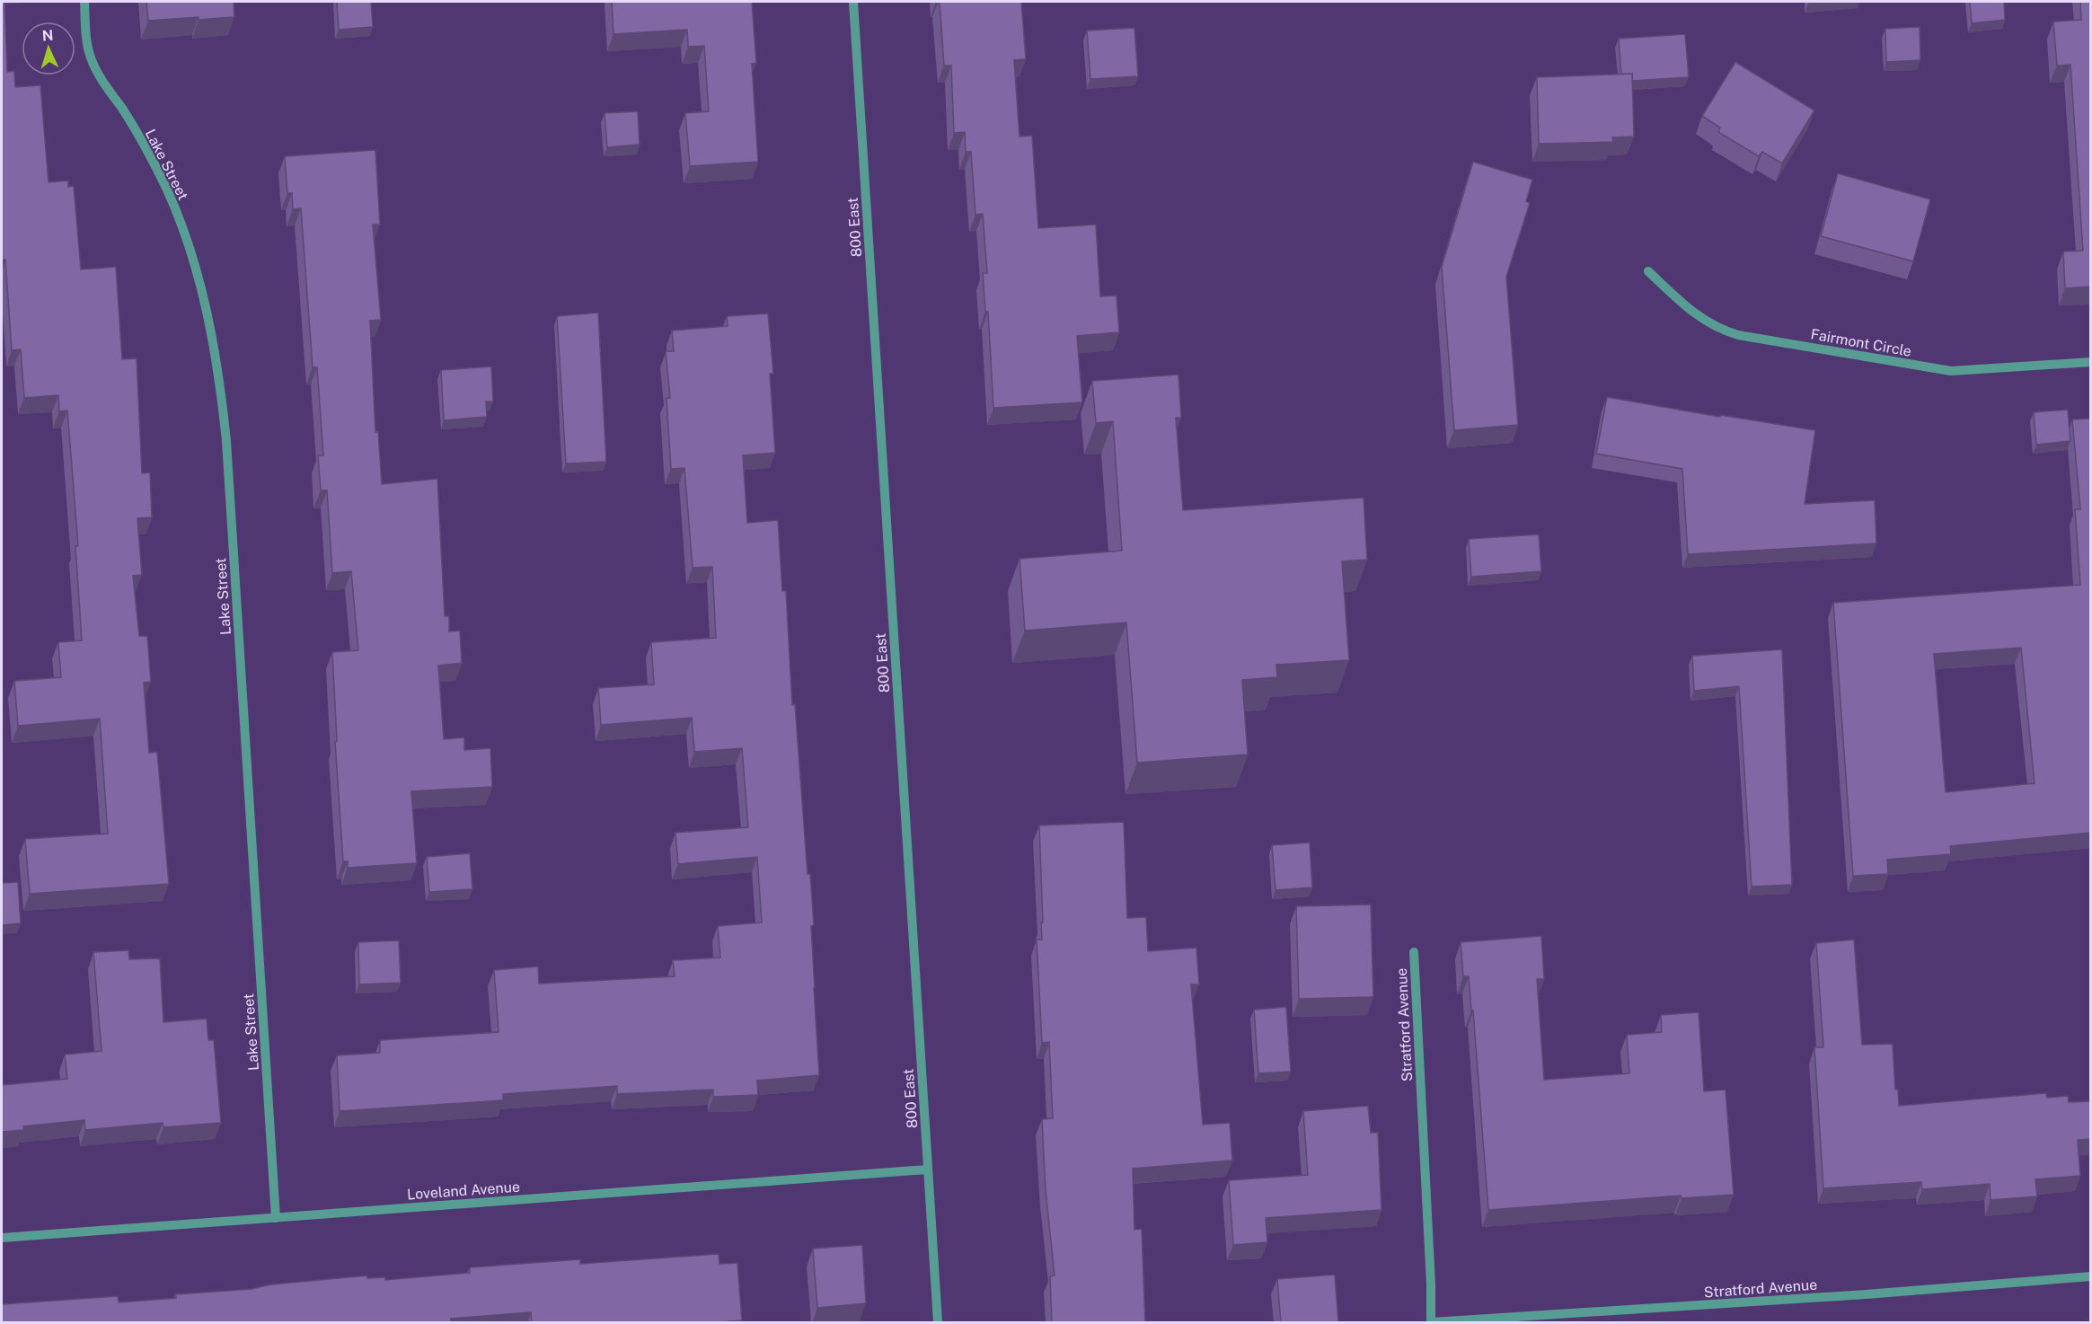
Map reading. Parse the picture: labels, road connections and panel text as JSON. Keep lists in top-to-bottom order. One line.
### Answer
{"streets":{"street":["Lake Street","800 East","Fairmont Circle","Stratford Avenue","Loveland Avenue"]},"crossings":[["Lake Street","Loveland Avenue"],["800 East","Loveland Avenue"]],"north":"top"}
